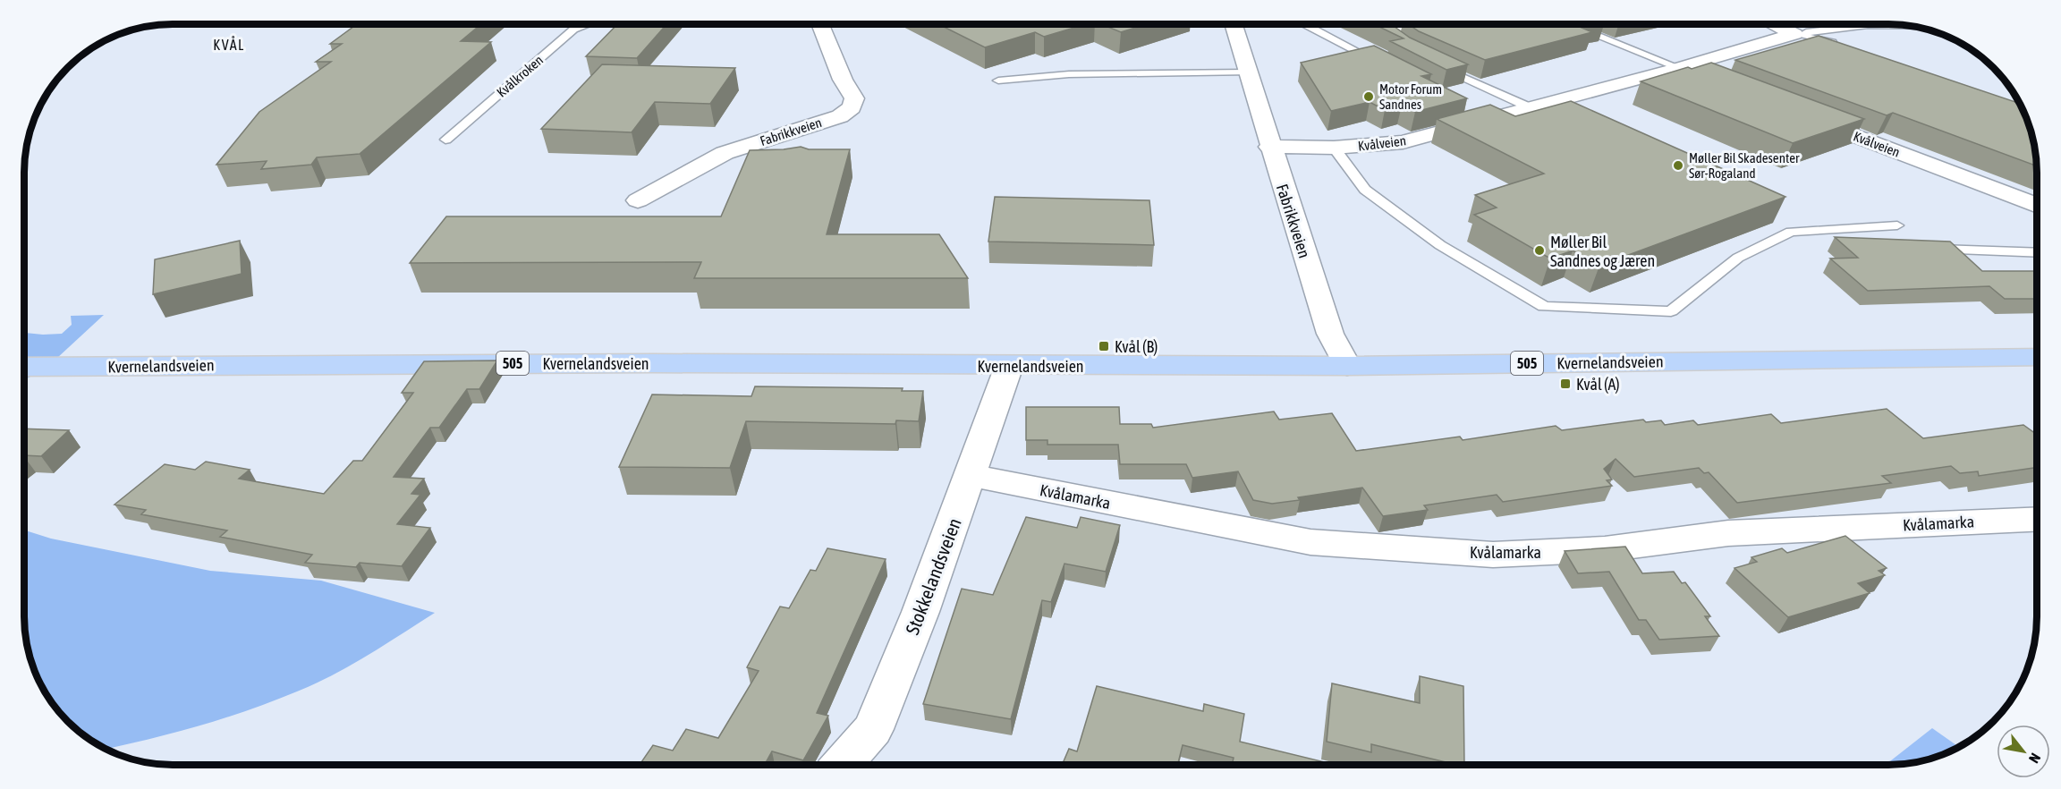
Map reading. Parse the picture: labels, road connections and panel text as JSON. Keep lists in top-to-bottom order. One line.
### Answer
{"streets":{"main road":["Kvernelandsveien","505"],"street":["Fabrikkveien","Kvålveien","Kvålamarka","Stokkelandsveien"],"lane":["Kvålkroken"]},"crossings":[["Fabrikkveien","Kvålveien"],["Fabrikkveien","Kvernelandsveien"],["Kvernelandsveien","Stokkelandsveien"],["Kvålamarka","Stokkelandsveien"]],"districts":["KVÅL"],"places":{"other":["Motor Forum Sandnes","Møller Bil Skadesenter Sør-Rogaland","Møller Bil Sandnes og Jæren"],"transit":["Kvål (B)","Kvål (A)"]},"north":"bottom right"}
